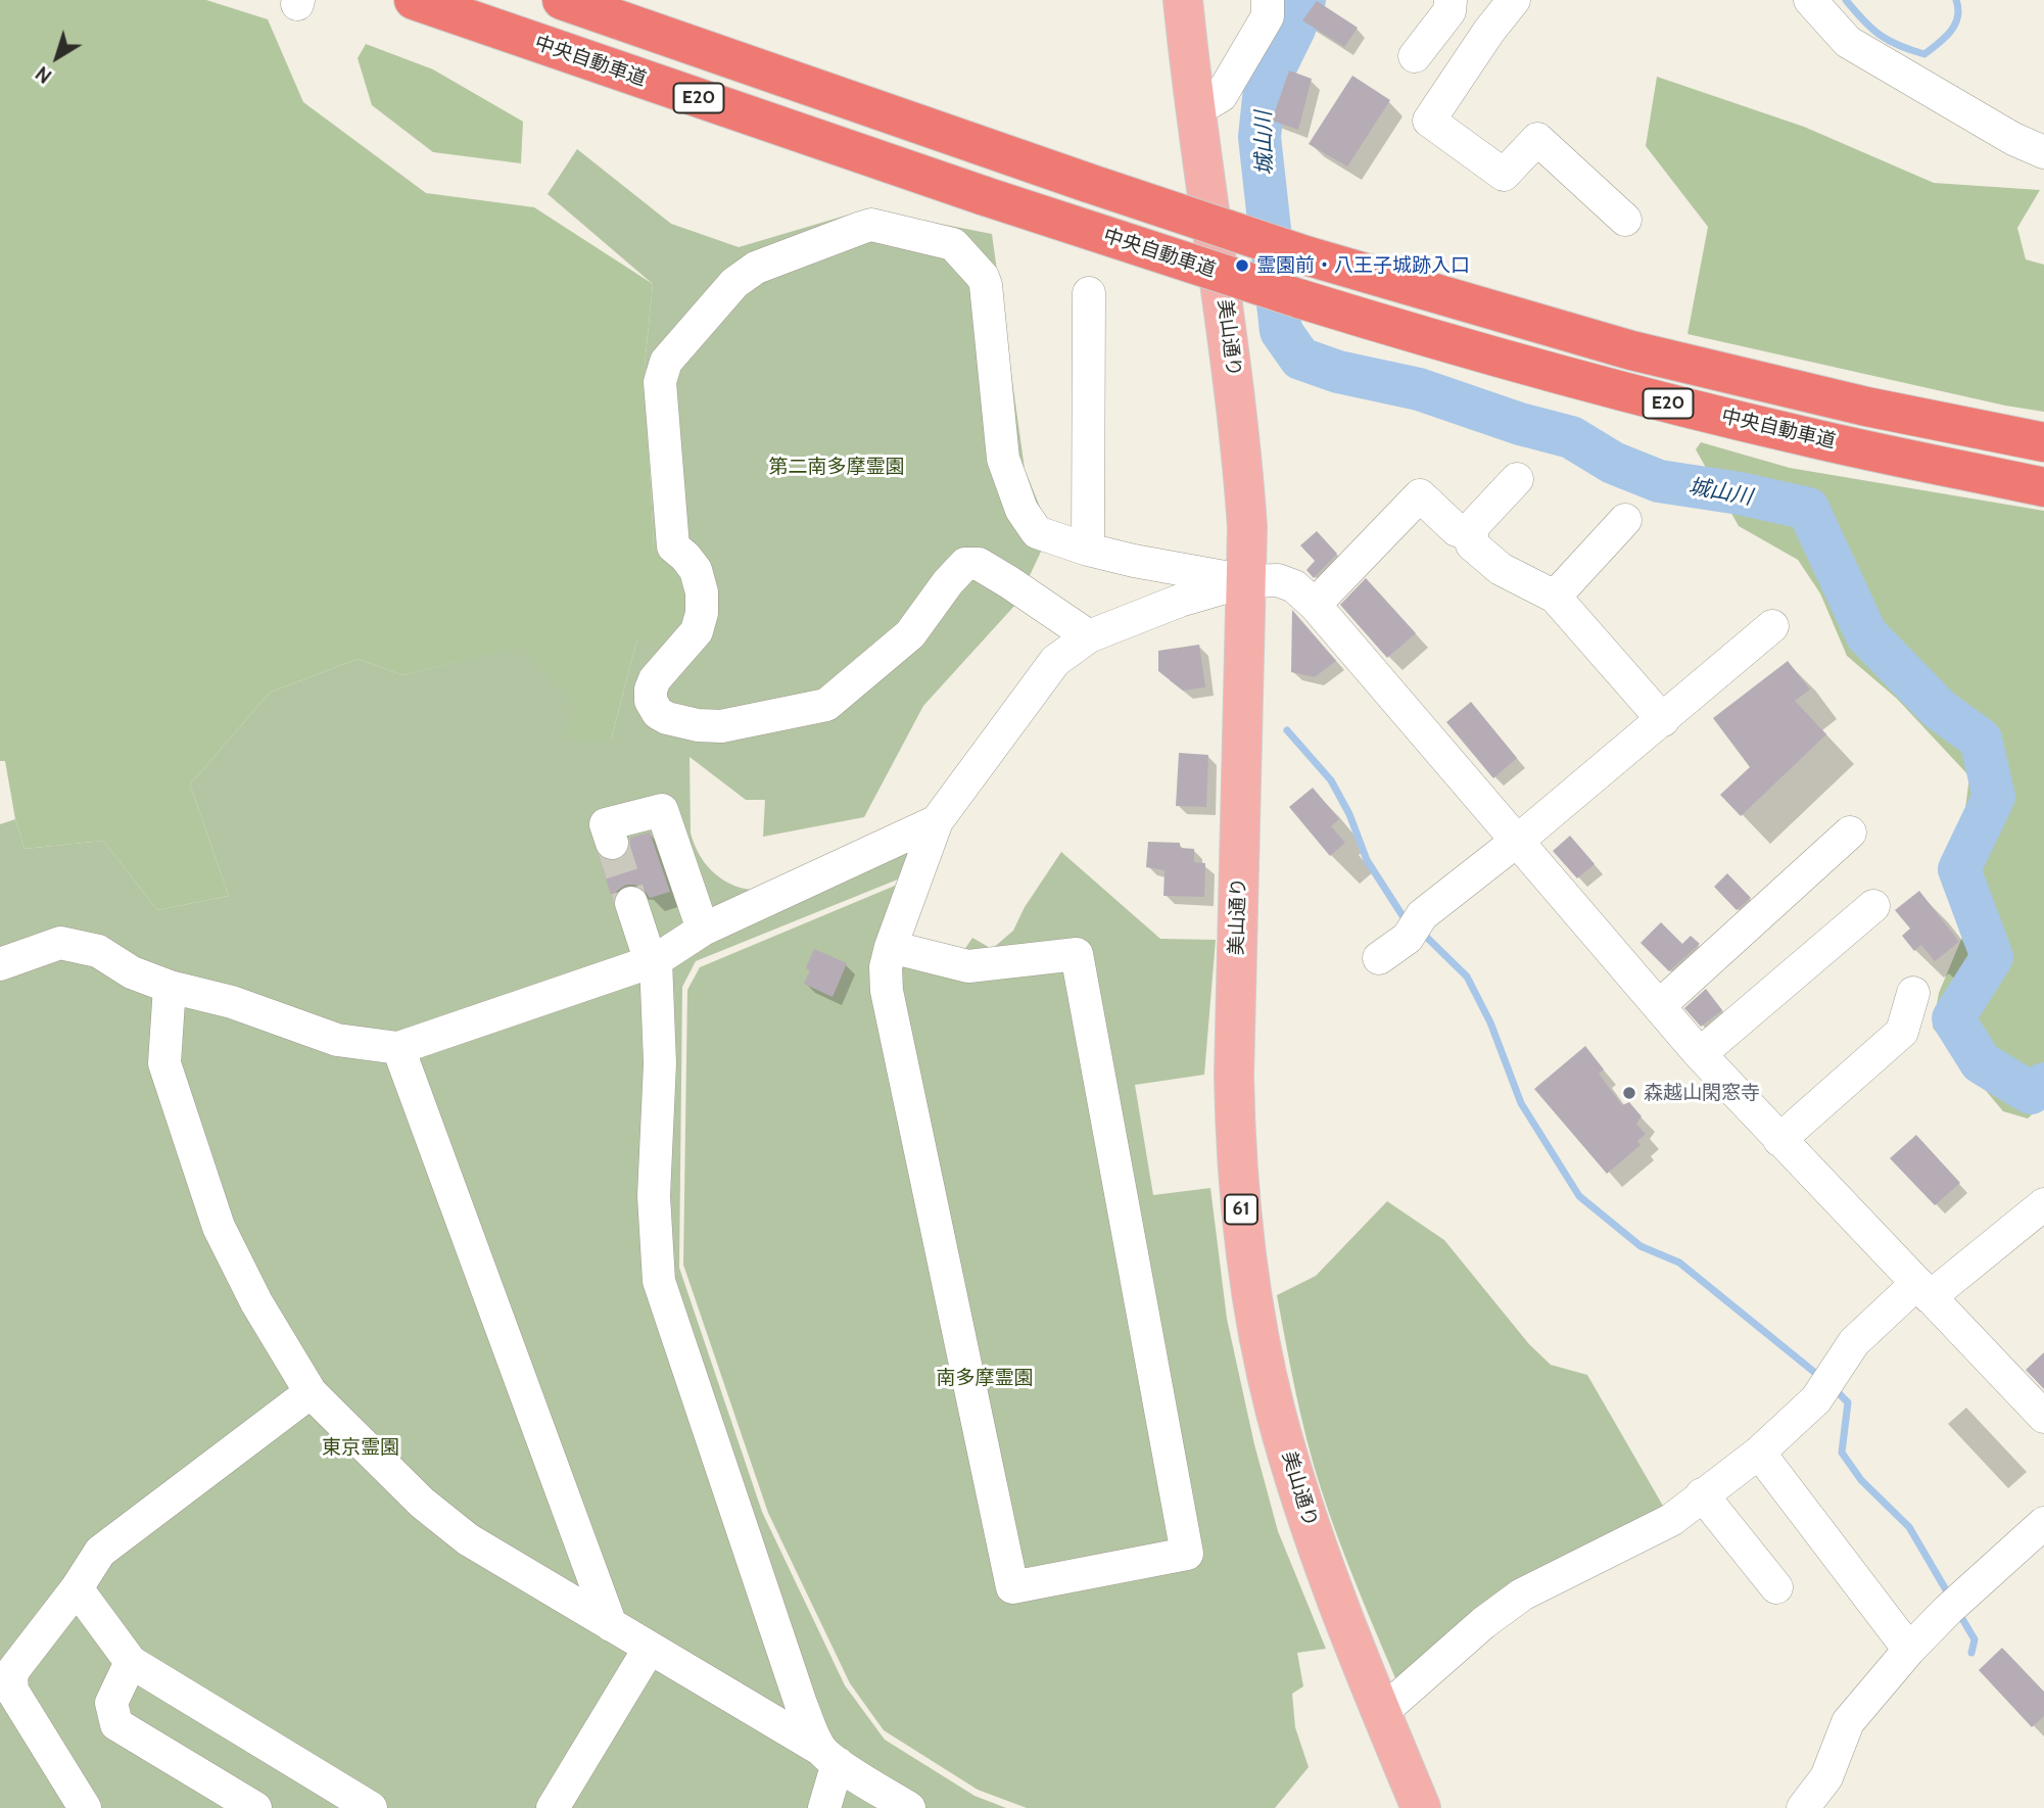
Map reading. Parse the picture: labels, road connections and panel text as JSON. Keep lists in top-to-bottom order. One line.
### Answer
{"streets":{"highway":["中央自動車道","E20"],"main road":["美山通り","61"]},"water":["城山川"],"parks":["第二南多摩霊園","南多摩霊園","東京霊園"],"places":["霊園前・八王子城跡入口","森越山閑窓寺"],"north":"bottom left"}
